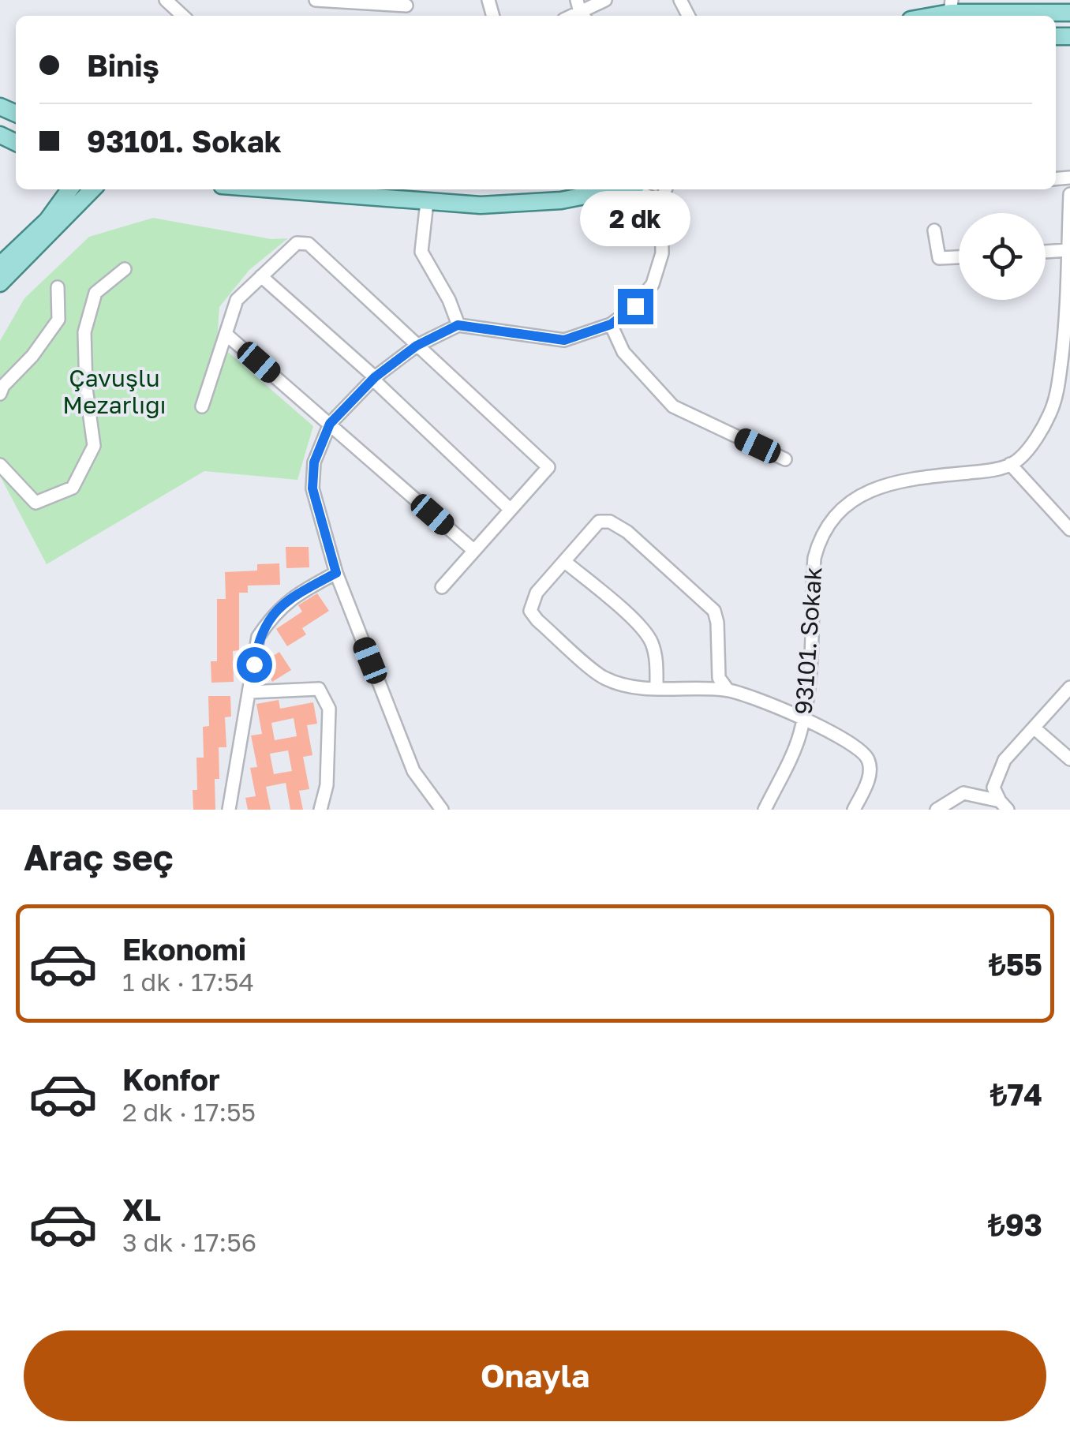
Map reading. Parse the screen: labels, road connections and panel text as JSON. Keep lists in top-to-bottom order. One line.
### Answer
{"streets":{"street":["93101. Sokak"]},"parks":["Çavuşlu Mezarlığı"],"page":{"banner":["Biniş","93101. Sokak"],"bubble":"2 dk","heading":"Araç seç","list":[{"name":"Ekonomi","note":"1 dk · 17:54","value":"₺55"},{"name":"Konfor","note":"2 dk · 17:55","value":"₺74"},{"name":"XL","note":"3 dk · 17:56","value":"₺93"}],"buttons":"Onayla"}}
